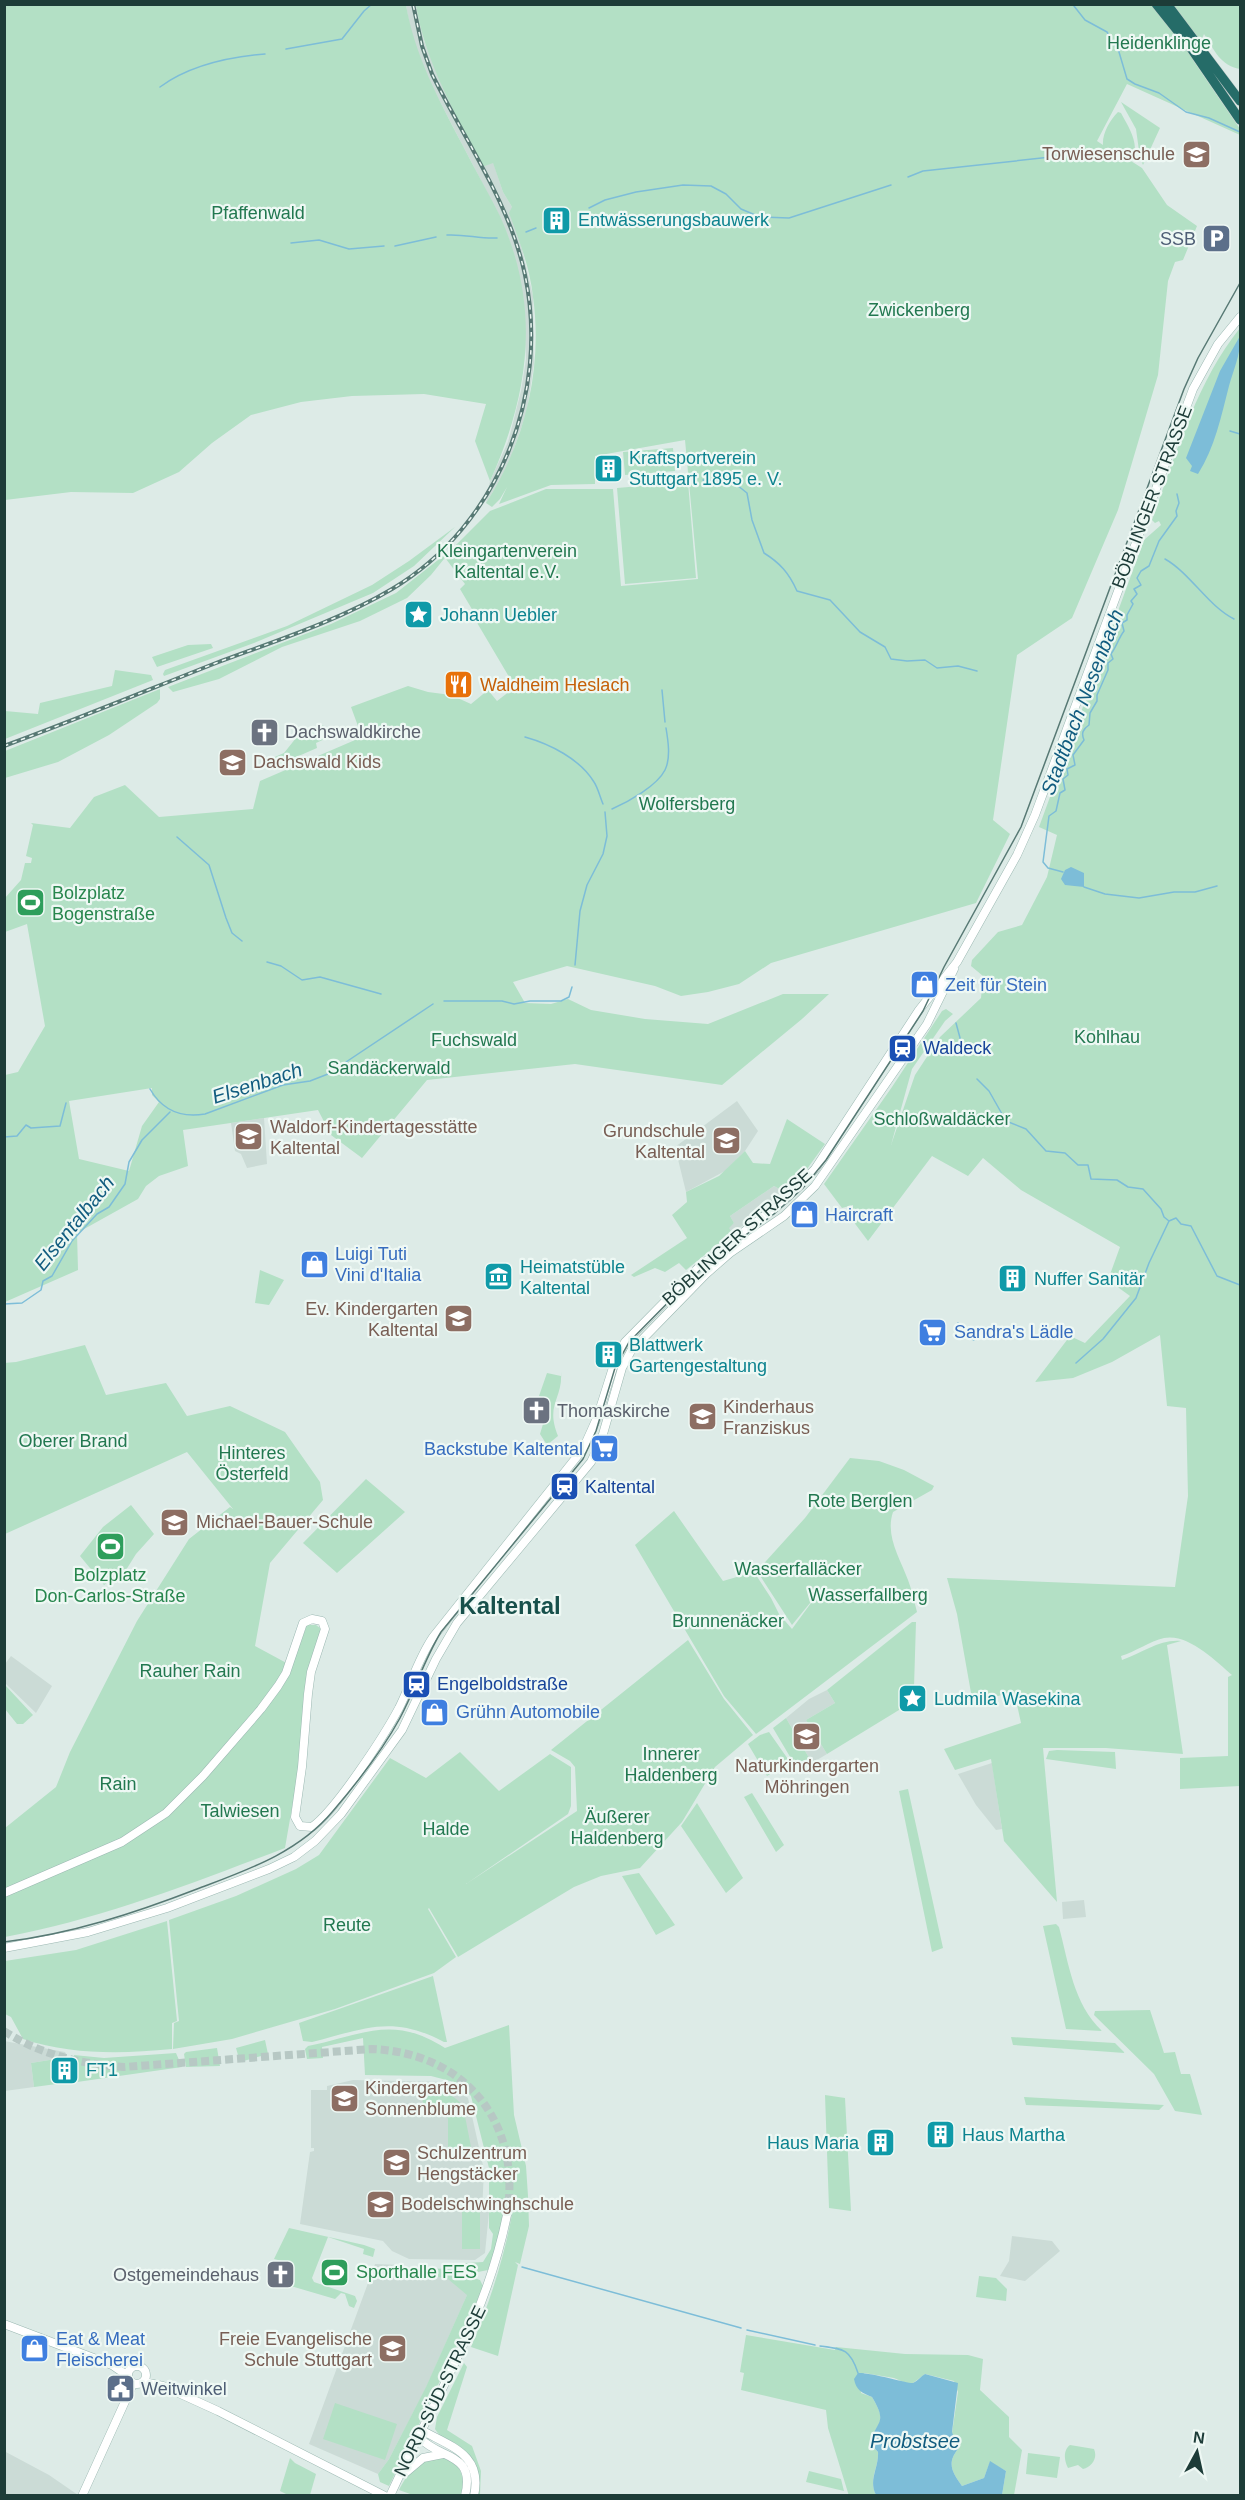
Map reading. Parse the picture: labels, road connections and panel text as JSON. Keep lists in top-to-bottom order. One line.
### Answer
{"streets":{"main road":["BÖBLINGER STRASSE","NORD-SÜD-STRASSE"]},"districts":["Kaltental"],"water":["Stadtbach Nesenbach","Elsenbach","Elsentalbach","Probstsee"],"parks":["Heidenklinge","Pfaffenwald","Zwickenberg","Kleingartenverein Kaltental e.V.","Wolfersberg","Kohlhau","Fuchswald","Sandäckerwald","Schloßwaldäcker","Oberer Brand","Hinteres Österfeld","Rote Berglen","Wasserfalläcker","Wasserfallberg","Brunnenäcker","Rauher Rain","Innerer Haldenberg","Rain","Talwiesen","Äußerer Haldenberg","Halde","Reute"],"places":{"school or university":["Torwiesenschule","Dachswald Kids","Waldorf-Kindertagesstätte Kaltental","Grundschule Kaltental","Ev. Kindergarten Kaltental","Kinderhaus Franziskus","Michael-Bauer-Schule","Naturkindergarten Möhringen","Kindergarten Sonnenblume","Schulzentrum Hengstäcker","Bodelschwinghschule","Freie Evangelische Schule Stuttgart"],"building":["Entwässerungsbauwerk","Kraftsportverein Stuttgart 1895 e. V.","Nuffer Sanitär","Blattwerk Gartengestaltung","FT1","Haus Martha","Haus Maria"],"parking":["SSB"],"place":["Johann Uebler","Ludmila Wasekina"],"restaurant":["Waldheim Heslach"],"church":["Dachswaldkirche","Thomaskirche","Ostgemeindehaus"],"sports":["Bolzplatz Bogenstraße","Bolzplatz Don-Carlos-Straße","Sporthalle FES"],"shop":["Zeit für Stein","Haircraft","Luigi Tuti Vini d'Italia","Grühn Automobile","Eat & Meat Fleischerei"],"station":["Waldeck","Kaltental","Engelboldstraße"],"museum":["Heimatstüble Kaltental"],"supermarket":["Sandra's Lädle","Backstube Kaltental"],"public building":["Weitwinkel"]},"north":"top"}
